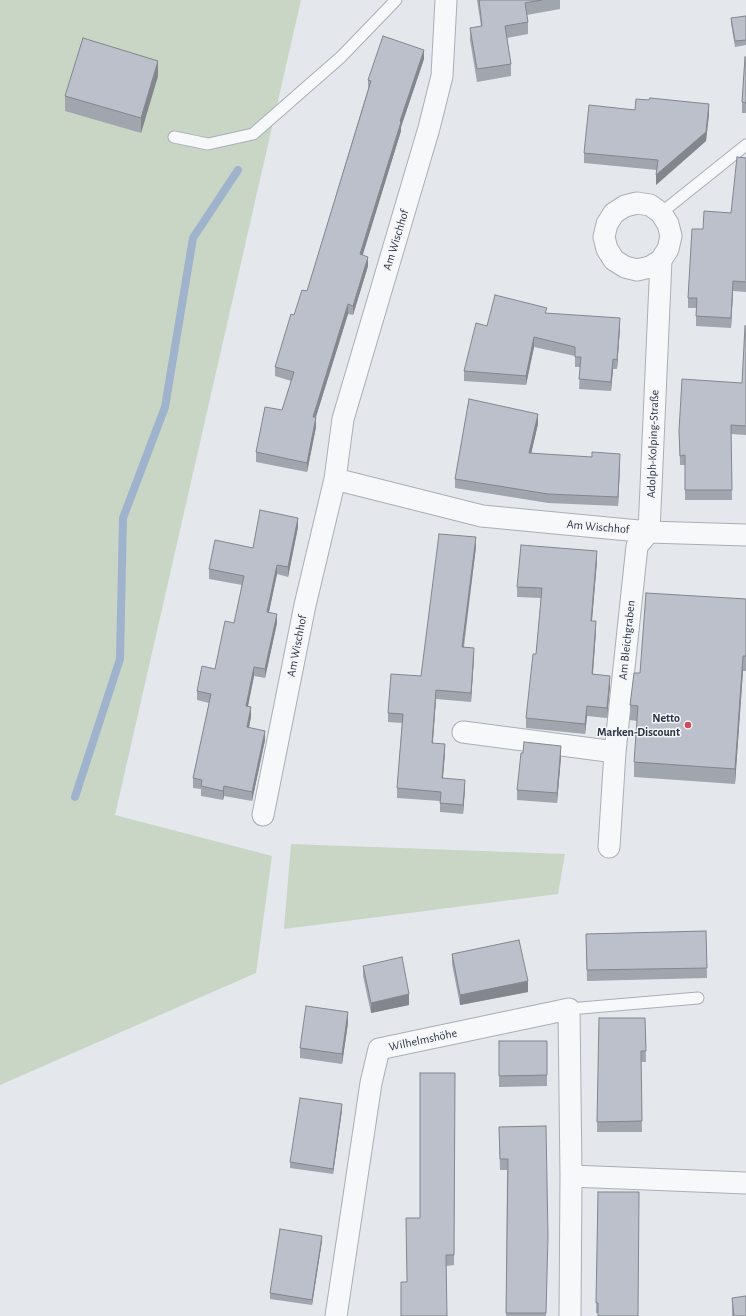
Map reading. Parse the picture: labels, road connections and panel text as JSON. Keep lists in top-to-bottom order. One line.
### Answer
{"streets":{"street":["Am Wischhof","Adolph-Kolping-Straße","Am Bleichgraben","Wilhelmshöhe"]},"crossings":[["Am Wischhof","Adolph-Kolping-Straße"],["Am Wischhof","Am Bleichgraben"],["Adolph-Kolping-Straße","Am Bleichgraben"]],"places":["Netto Marken-Discount"]}
